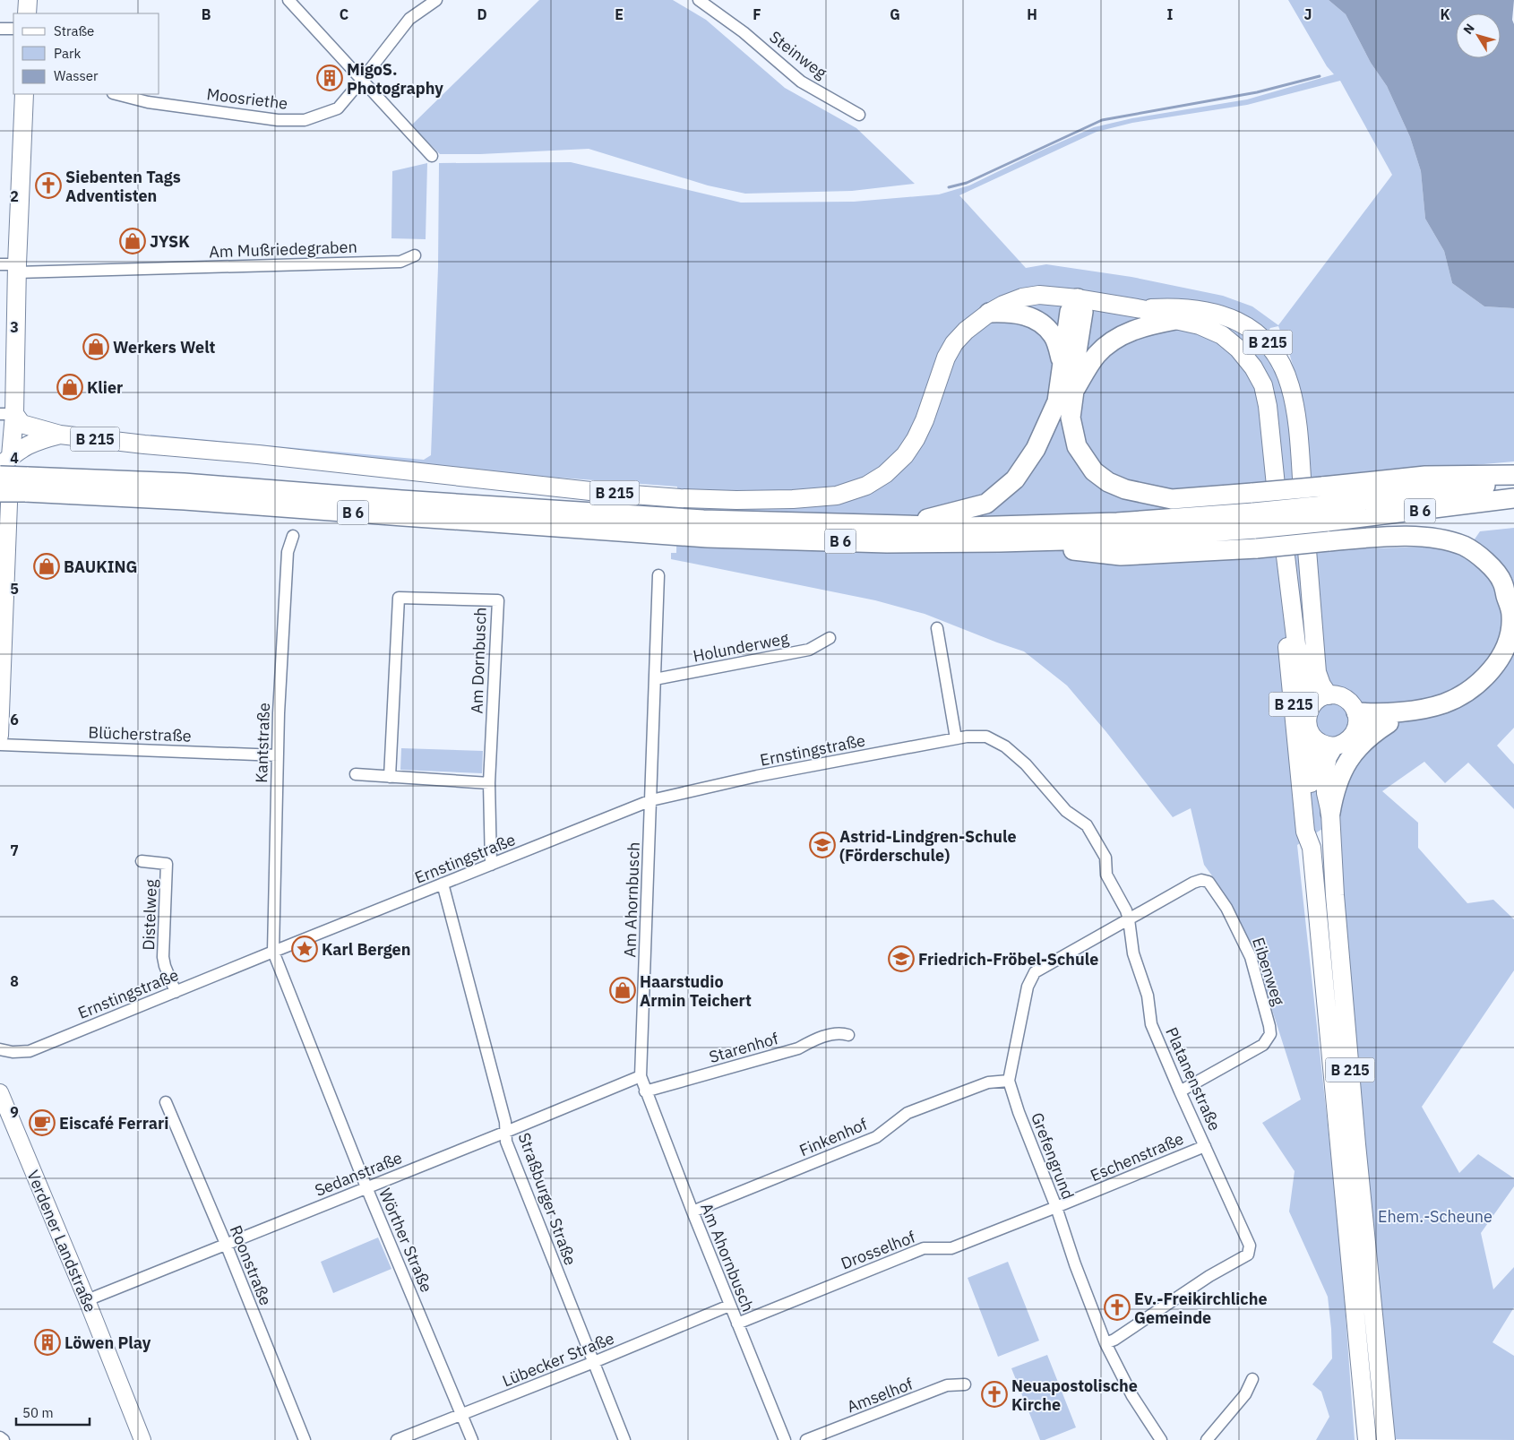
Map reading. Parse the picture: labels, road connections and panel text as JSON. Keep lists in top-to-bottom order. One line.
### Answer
{"streets":{"highway":["B 6"],"main road":["B 215","Verdener Landstraße"],"street":["Steinweg","Moosriethe","Am Mußriedegraben","Holunderweg","Am Dornbusch","Blücherstraße","Kantstraße","Ernstingstraße","Am Ahornbusch","Distelweg","Eibenweg","Starenhof","Platanenstraße","Finkenhof","Grefengrund","Eschenstraße","Sedanstraße","Straßburger Straße","Wörther Straße","Drosselhof","Roonstraße","Lübecker Straße","Amselhof"]},"crossings":[["Holunderweg","Am Ahornbusch"],["Am Dornbusch","Ernstingstraße"],["Blücherstraße","Kantstraße"],["Kantstraße","Ernstingstraße"],["Kantstraße","Wörther Straße"],["Ernstingstraße","Am Ahornbusch"],["Ernstingstraße","Distelweg"],["Ernstingstraße","Eibenweg"],["Ernstingstraße","Platanenstraße"],["Ernstingstraße","Grefengrund"],["Ernstingstraße","Straßburger Straße"],["Ernstingstraße","Wörther Straße"],["Am Ahornbusch","Starenhof"],["Am Ahornbusch","Finkenhof"],["Am Ahornbusch","Sedanstraße"],["Am Ahornbusch","Drosselhof"],["Am Ahornbusch","Lübecker Straße"],["Eibenweg","Platanenstraße"],["Eibenweg","Grefengrund"],["Platanenstraße","Grefengrund"],["Platanenstraße","Eschenstraße"],["Finkenhof","Grefengrund"],["Grefengrund","Eschenstraße"],["Grefengrund","Drosselhof"],["Eschenstraße","Drosselhof"],["Sedanstraße","Straßburger Straße"],["Sedanstraße","Wörther Straße"],["Sedanstraße","Verdener Landstraße"],["Sedanstraße","Roonstraße"],["Straßburger Straße","Lübecker Straße"],["Wörther Straße","Lübecker Straße"]],"parks":["Ehem.-Scheune"],"places":{"building":["MigoS. Photography","Löwen Play"],"church":["Siebenten Tags Adventisten","Ev.-Freikirchliche Gemeinde","Neuapostolische Kirche"],"shop":["JYSK","Werkers Welt","Klier","BAUKING","Haarstudio Armin Teichert"],"school or university":["Astrid-Lindgren-Schule (Förderschule)","Friedrich-Fröbel-Schule"],"place":["Karl Bergen"],"cafe":["Eiscafé Ferrari"]},"legend":["Straße","Park","Wasser"],"scale_bar":"50 m","north":"top left","grid":{"columns":["B","C","D","E","F","G","H","I","J","K"],"rows":["2","3","4","5","6","7","8","9"]}}
